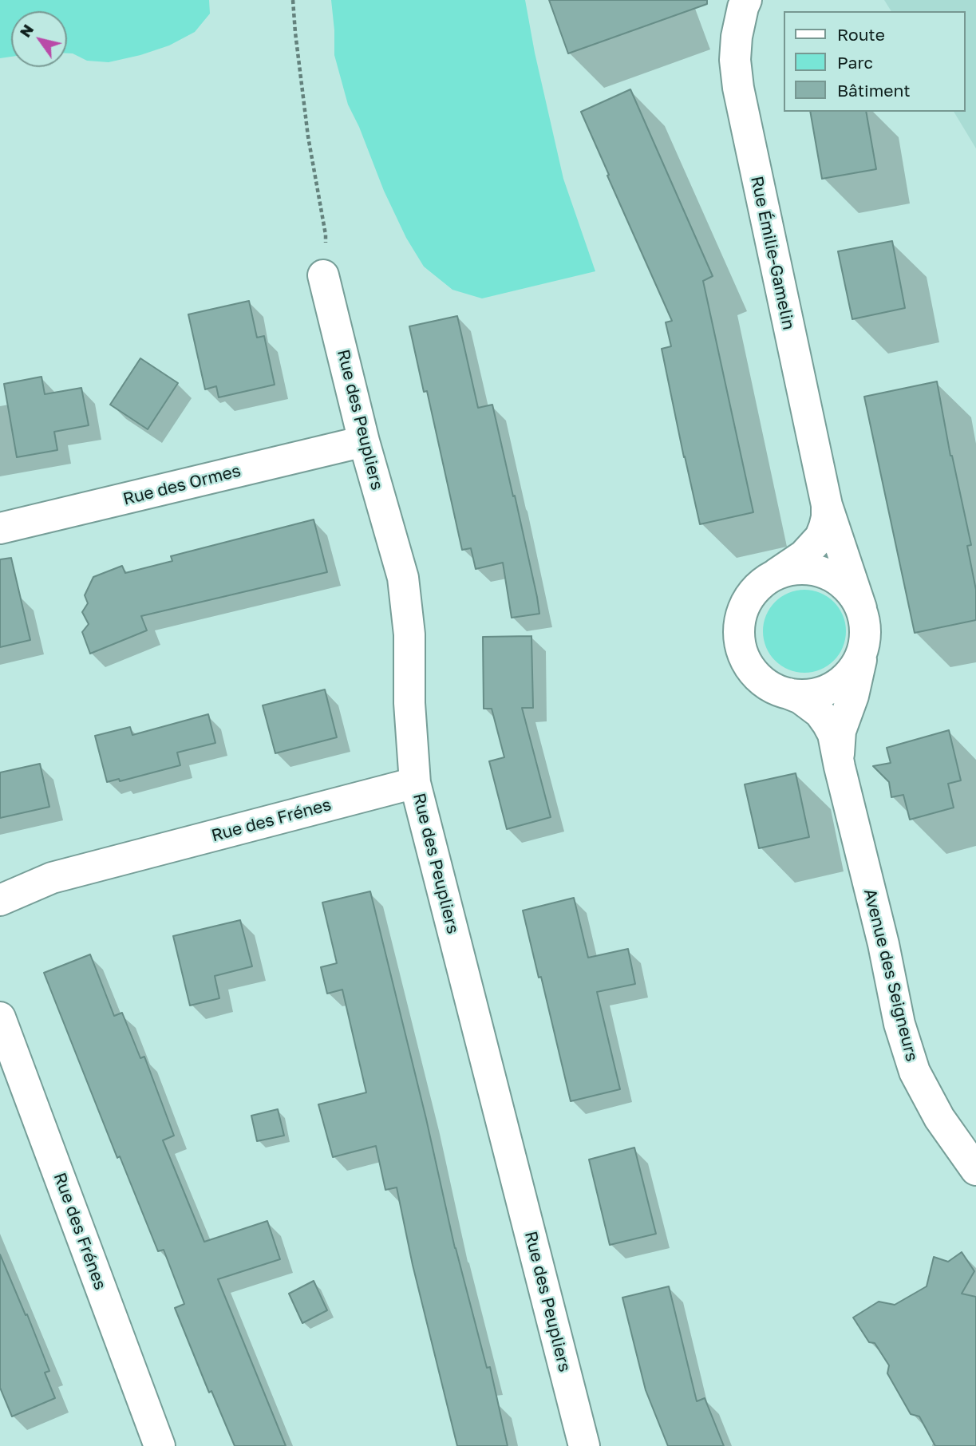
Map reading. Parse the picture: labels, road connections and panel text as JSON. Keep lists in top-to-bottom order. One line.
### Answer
{"streets":{"street":["Rue Émilie-Gamelin","Rue des Peupliers","Rue des Ormes","Rue des Frénes","Avenue des Seigneurs"]},"crossings":[["Rue Émilie-Gamelin","Avenue des Seigneurs"],["Rue des Peupliers","Rue des Ormes"],["Rue des Peupliers","Rue des Frénes"]],"legend":["Route","Parc","Bâtiment"],"north":"top left"}
